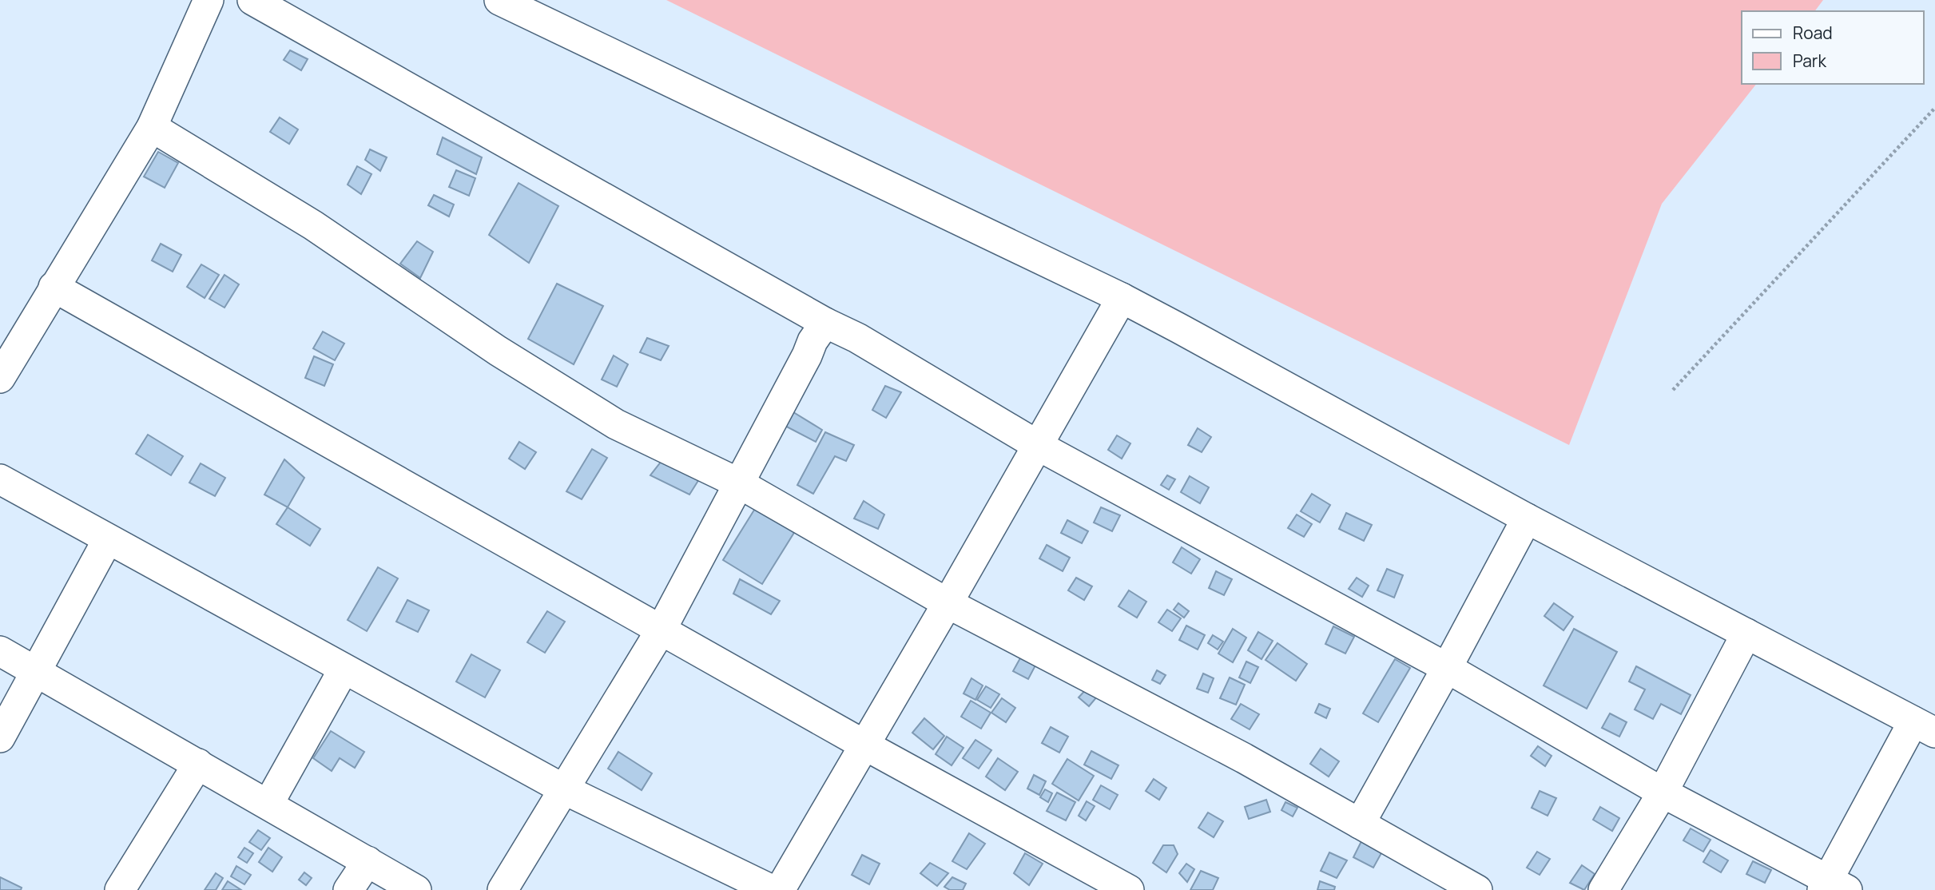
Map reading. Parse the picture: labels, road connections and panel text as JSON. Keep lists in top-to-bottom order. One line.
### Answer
{"legend":["Road","Park"]}
